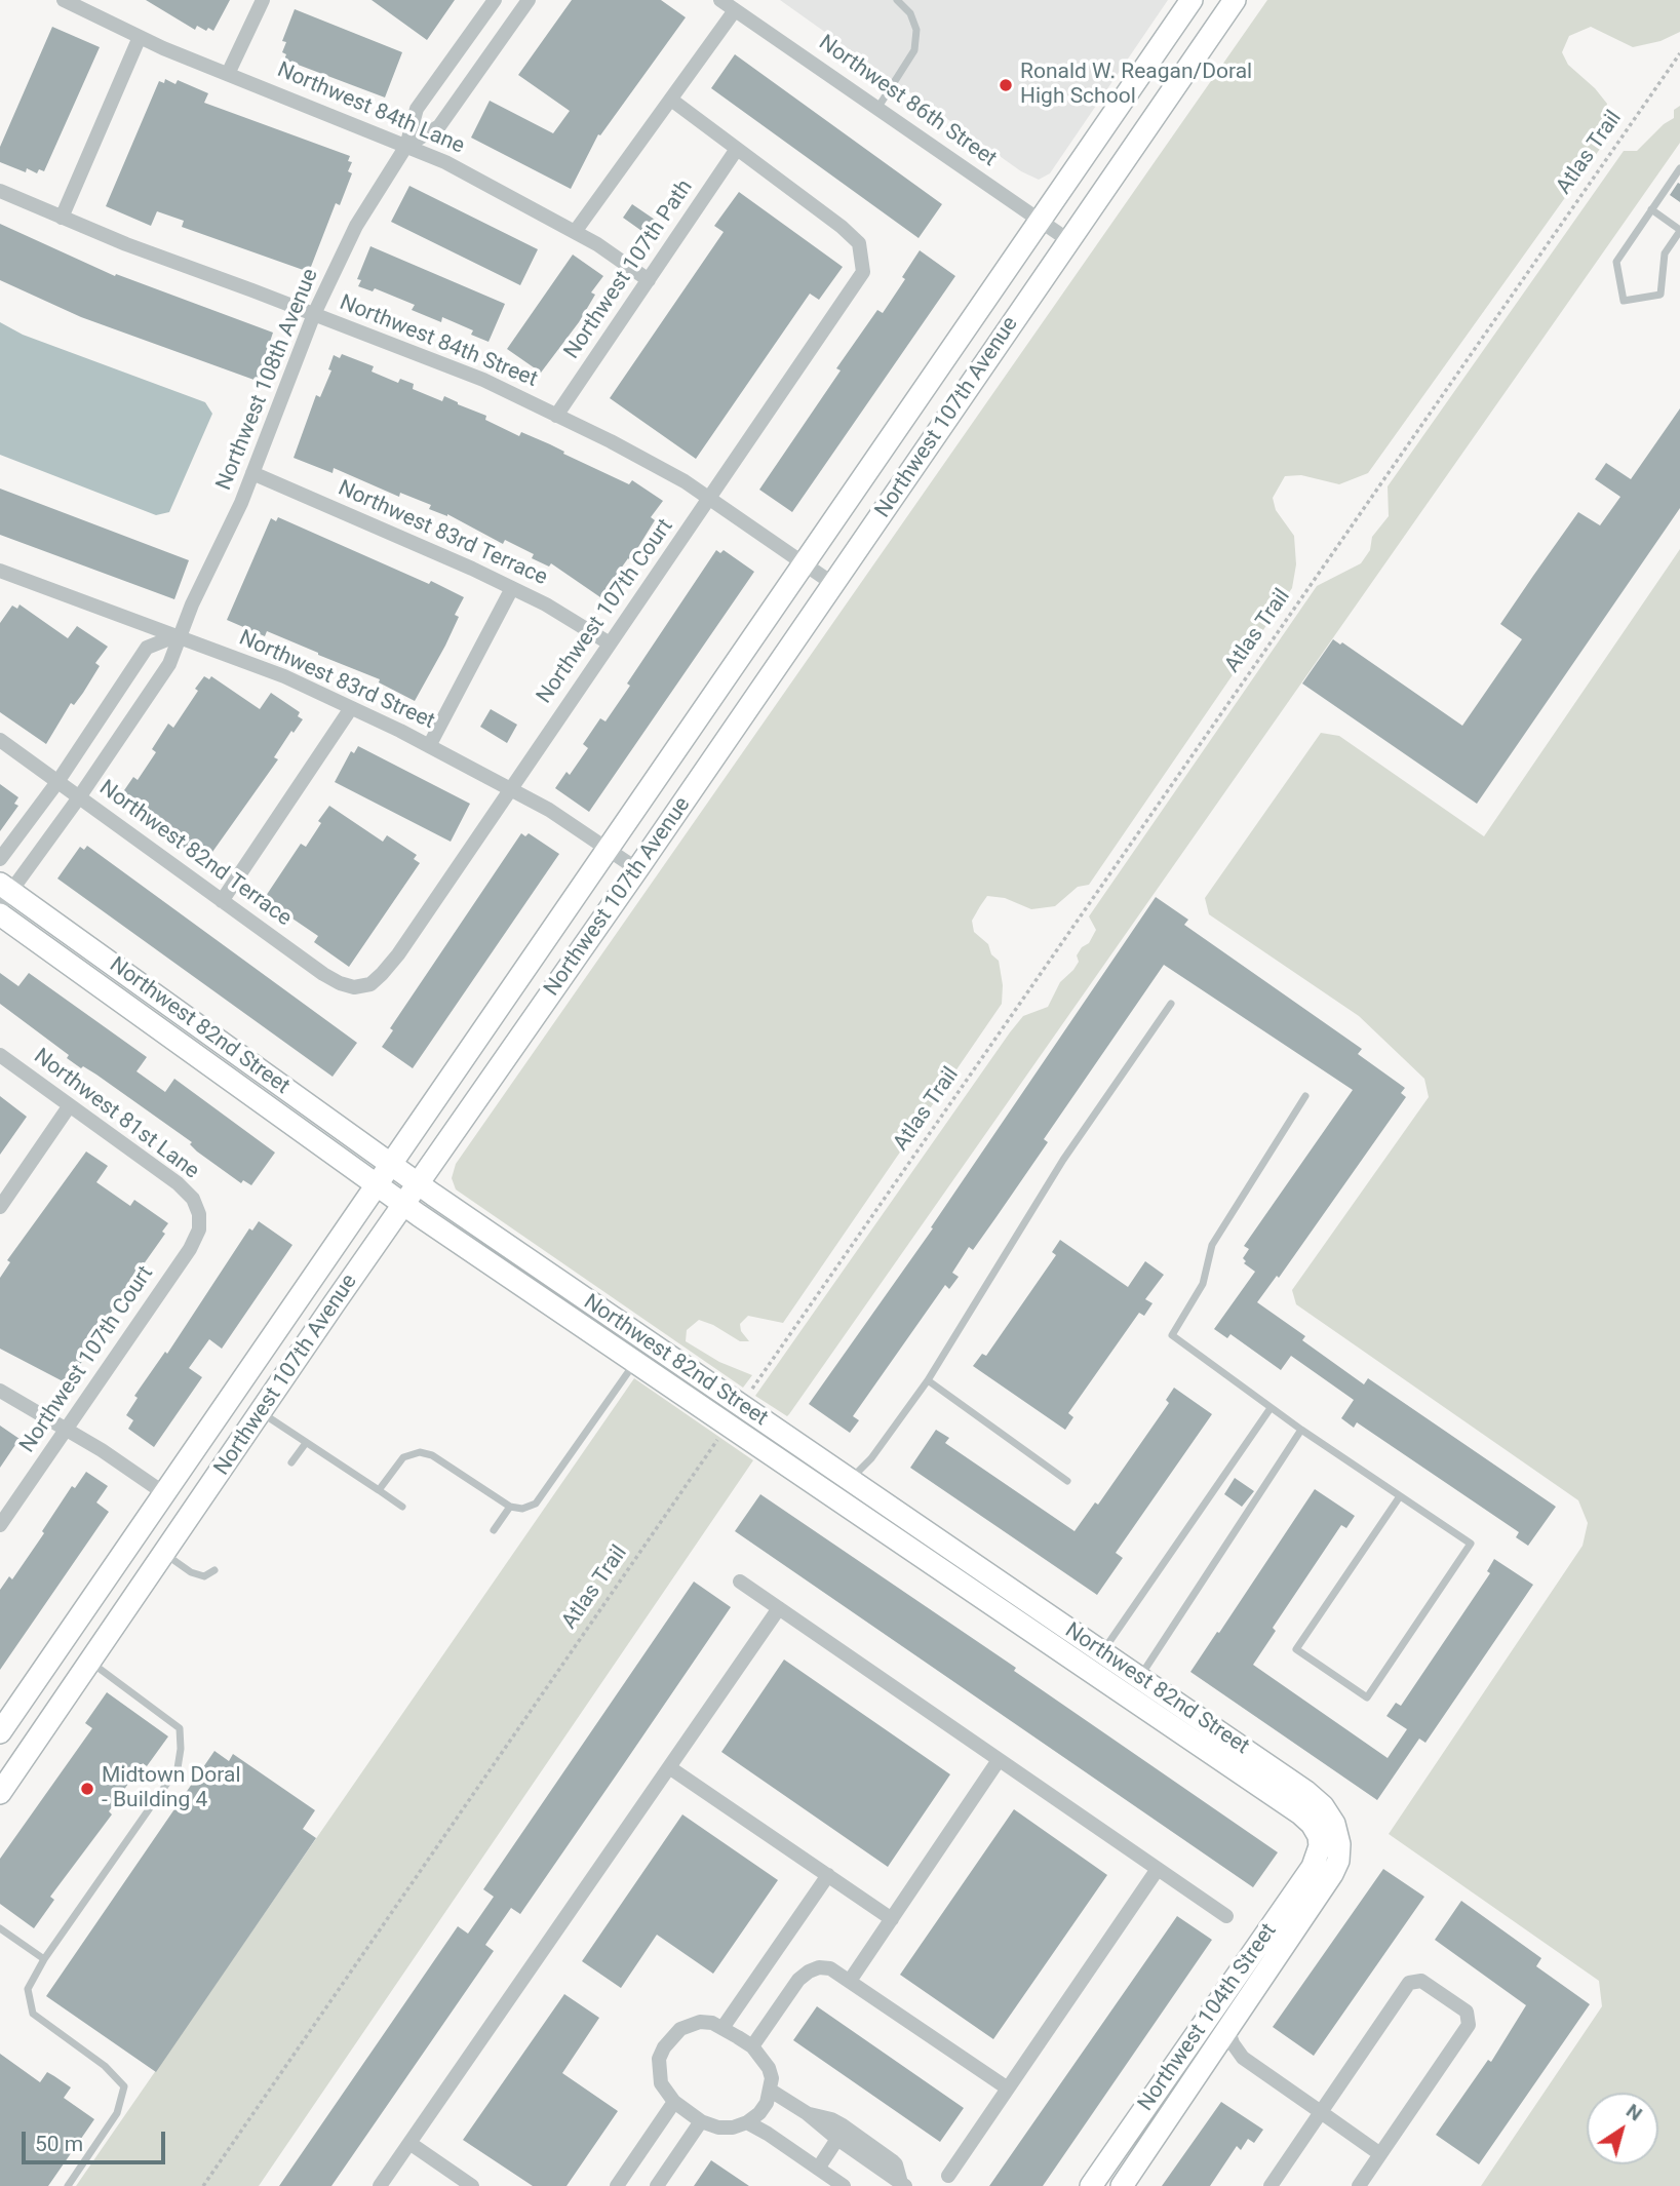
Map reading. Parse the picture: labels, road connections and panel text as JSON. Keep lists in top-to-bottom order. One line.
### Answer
{"streets":{"main road":["Northwest 107th Avenue","Northwest 82nd Street","Northwest 104th Street"],"street":["Northwest 86th Street","Northwest 84th Lane","Northwest 107th Path","Northwest 84th Street","Northwest 108th Avenue","Northwest 83rd Terrace","Northwest 107th Court","Northwest 83rd Street","Northwest 82nd Terrace","Northwest 81st Lane"],"path":["Atlas Trail"]},"crossings":[["Northwest 86th Street","Northwest 107th Avenue"],["Northwest 84th Lane","Northwest 107th Path"],["Northwest 84th Lane","Northwest 108th Avenue"],["Atlas Trail","Northwest 82nd Street"],["Northwest 107th Path","Northwest 84th Street"],["Northwest 107th Path","Northwest 107th Court"],["Northwest 84th Street","Northwest 108th Avenue"],["Northwest 84th Street","Northwest 107th Avenue"],["Northwest 84th Street","Northwest 107th Court"],["Northwest 108th Avenue","Northwest 83rd Terrace"],["Northwest 108th Avenue","Northwest 83rd Street"],["Northwest 108th Avenue","Northwest 82nd Terrace"],["Northwest 108th Avenue","Northwest 82nd Street"],["Northwest 107th Avenue","Northwest 83rd Street"],["Northwest 107th Avenue","Northwest 82nd Street"],["Northwest 83rd Terrace","Northwest 107th Court"],["Northwest 107th Court","Northwest 83rd Street"],["Northwest 107th Court","Northwest 82nd Terrace"],["Northwest 107th Court","Northwest 81st Lane"],["Northwest 82nd Street","Northwest 104th Street"]],"places":["Ronald W. Reagan/Doral High School","Midtown Doral - Building 4"],"scale_bar":"50 m","north":"top right"}
